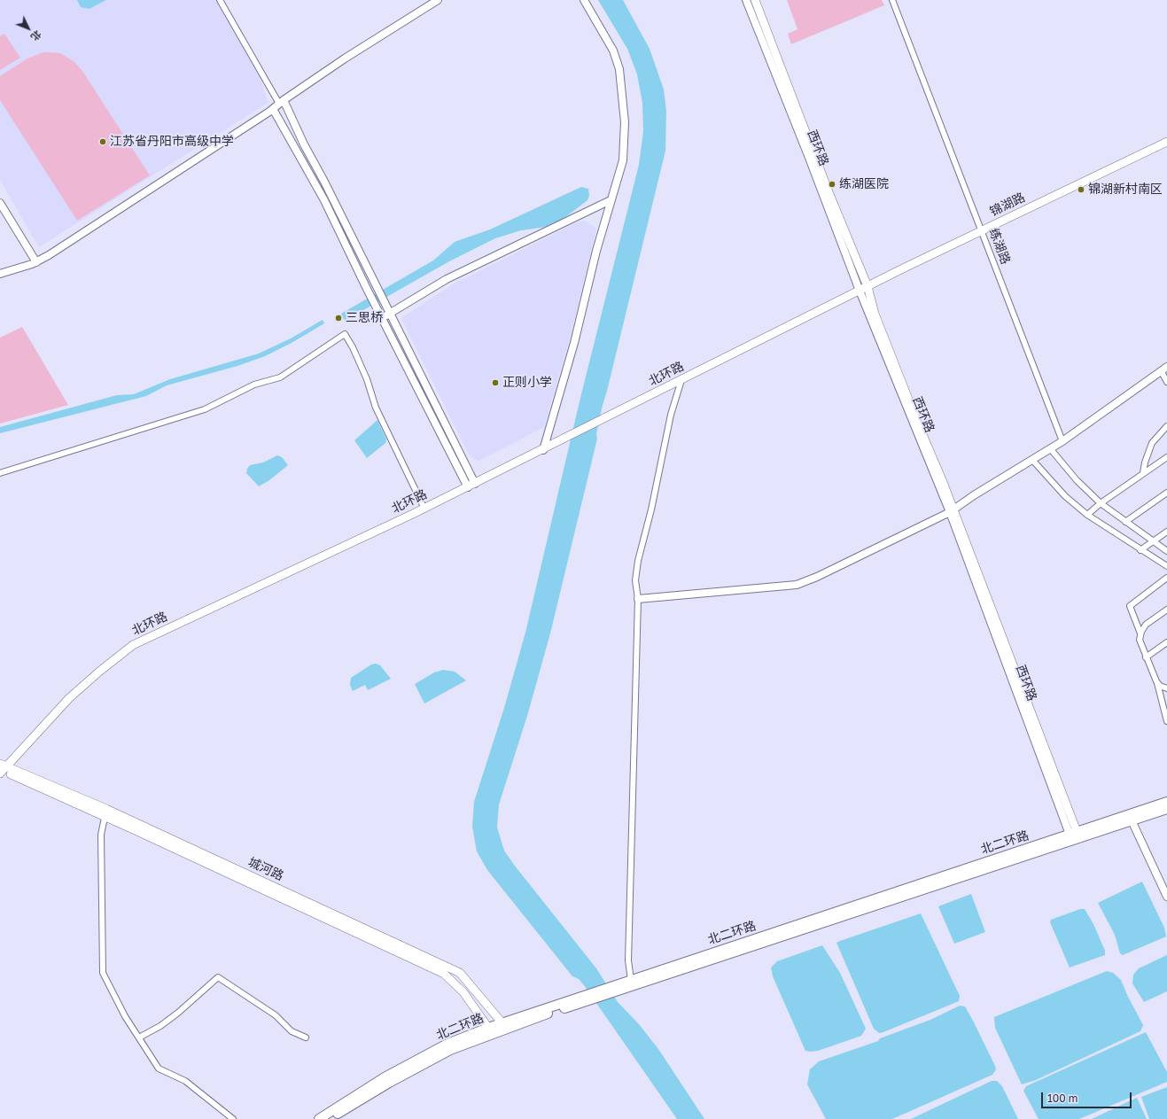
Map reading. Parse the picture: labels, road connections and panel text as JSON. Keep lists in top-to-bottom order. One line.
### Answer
{"streets":{"main road":["西环路","锦湖路","北环路","北二环路","城河路"],"street":["练湖路"]},"crossings":[["西环路","锦湖路"],["西环路","北环路"],["西环路","北二环路"],["锦湖路","练湖路"],["锦湖路","北环路"],["北环路","城河路"],["北二环路","城河路"]],"places":["江苏省丹阳市高级中学","练湖医院","锦湖新村南区","三思桥","正则小学"],"scale_bar":"100 m","north":"bottom right"}
